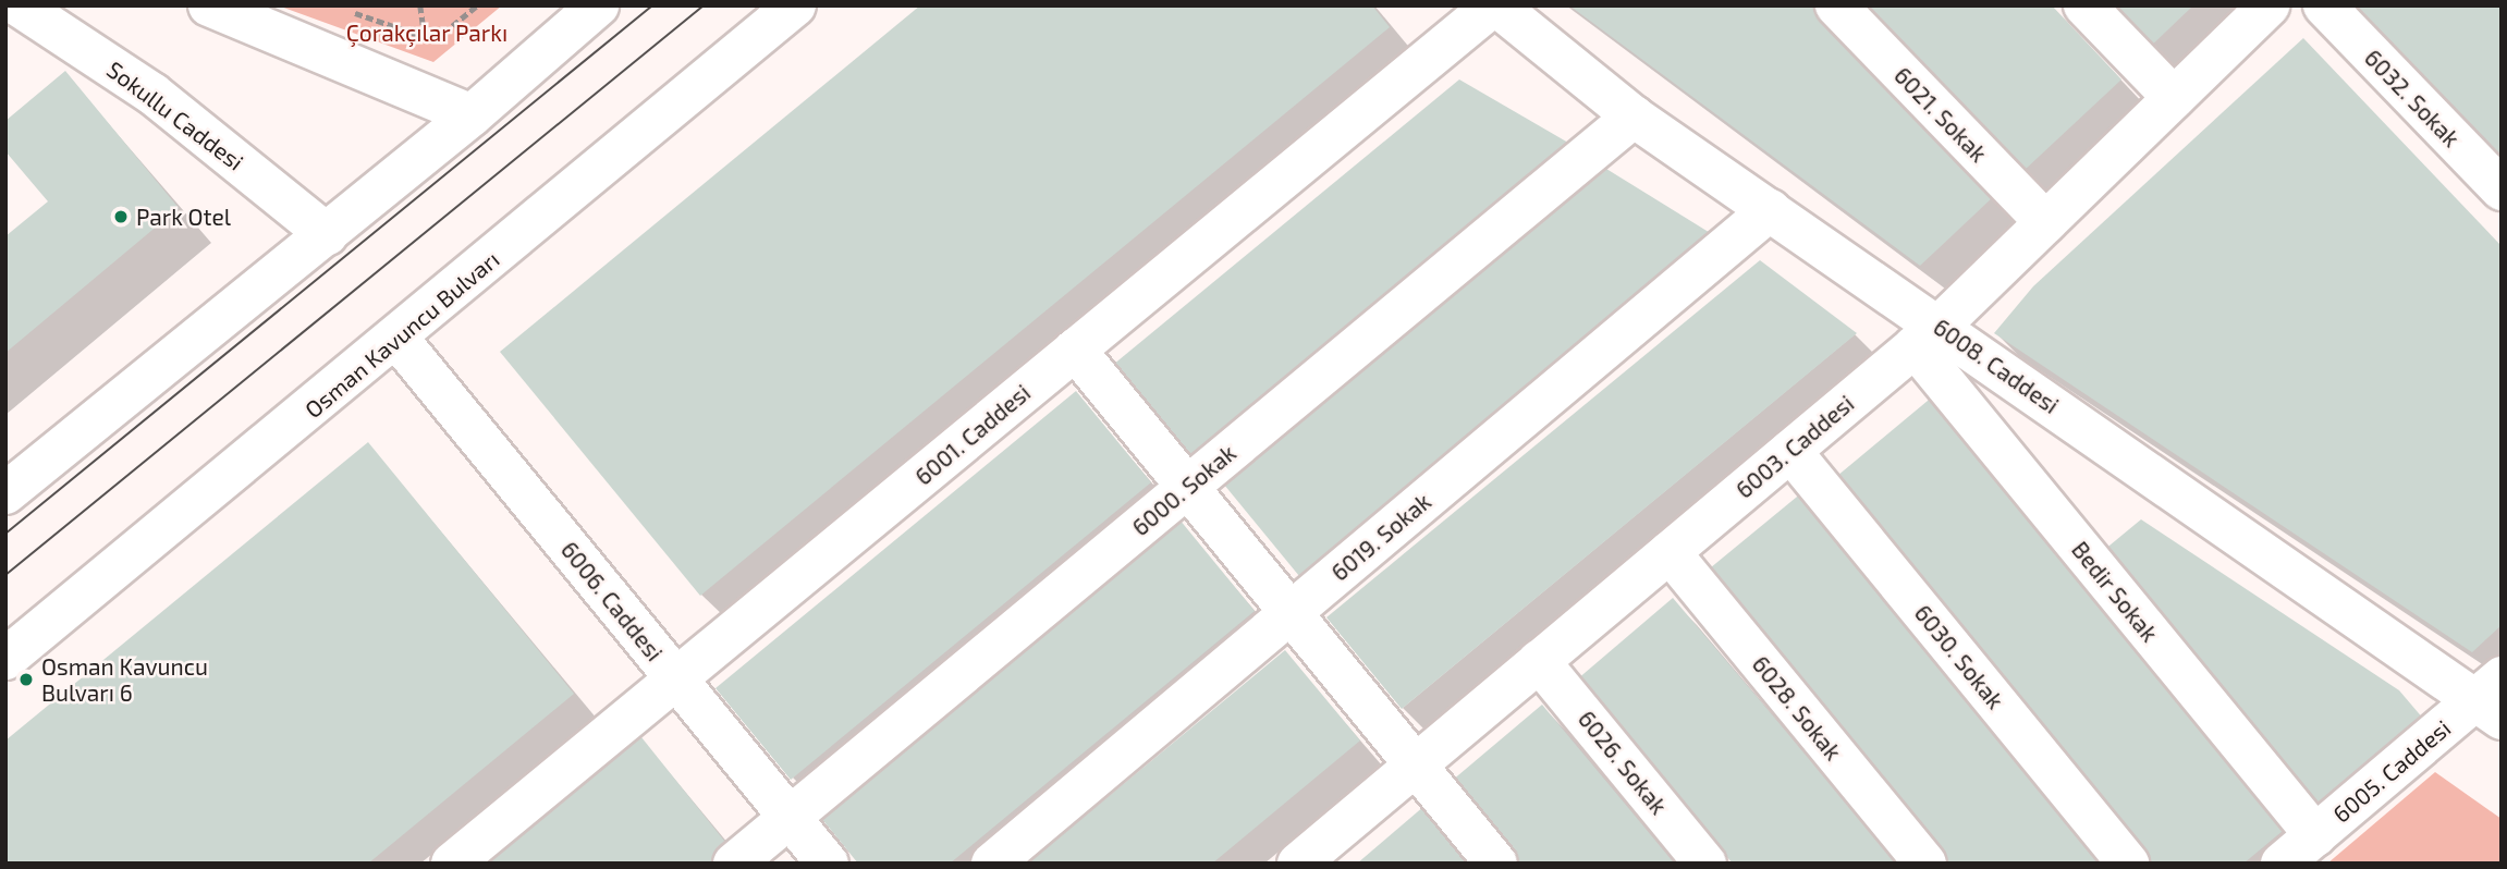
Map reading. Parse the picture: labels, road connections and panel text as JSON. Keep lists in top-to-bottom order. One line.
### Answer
{"streets":{"main road":["6032. Sokak","6021. Sokak","Sokullu Caddesi","Osman Kavuncu Bulvarı","6008. Caddesi","6001. Caddesi","6003. Caddesi","6000. Sokak","6019. Sokak","Bedir Sokak","6006. Caddesi","6030. Sokak","6028. Sokak","6026. Sokak","6005. Caddesi"]},"crossings":[["6021. Sokak","6003. Caddesi"],["Osman Kavuncu Bulvarı","6006. Caddesi"],["6008. Caddesi","6001. Caddesi"],["6008. Caddesi","6003. Caddesi"],["6008. Caddesi","6000. Sokak"],["6008. Caddesi","6019. Sokak"],["6008. Caddesi","Bedir Sokak"],["6008. Caddesi","6005. Caddesi"],["6001. Caddesi","6006. Caddesi"],["6003. Caddesi","Bedir Sokak"],["6003. Caddesi","6030. Sokak"],["6003. Caddesi","6028. Sokak"],["6003. Caddesi","6026. Sokak"],["6000. Sokak","6006. Caddesi"],["Bedir Sokak","6005. Caddesi"]],"parks":["Çorakçılar Parkı"],"places":["Park Otel","Osman Kavuncu Bulvarı 6"]}
